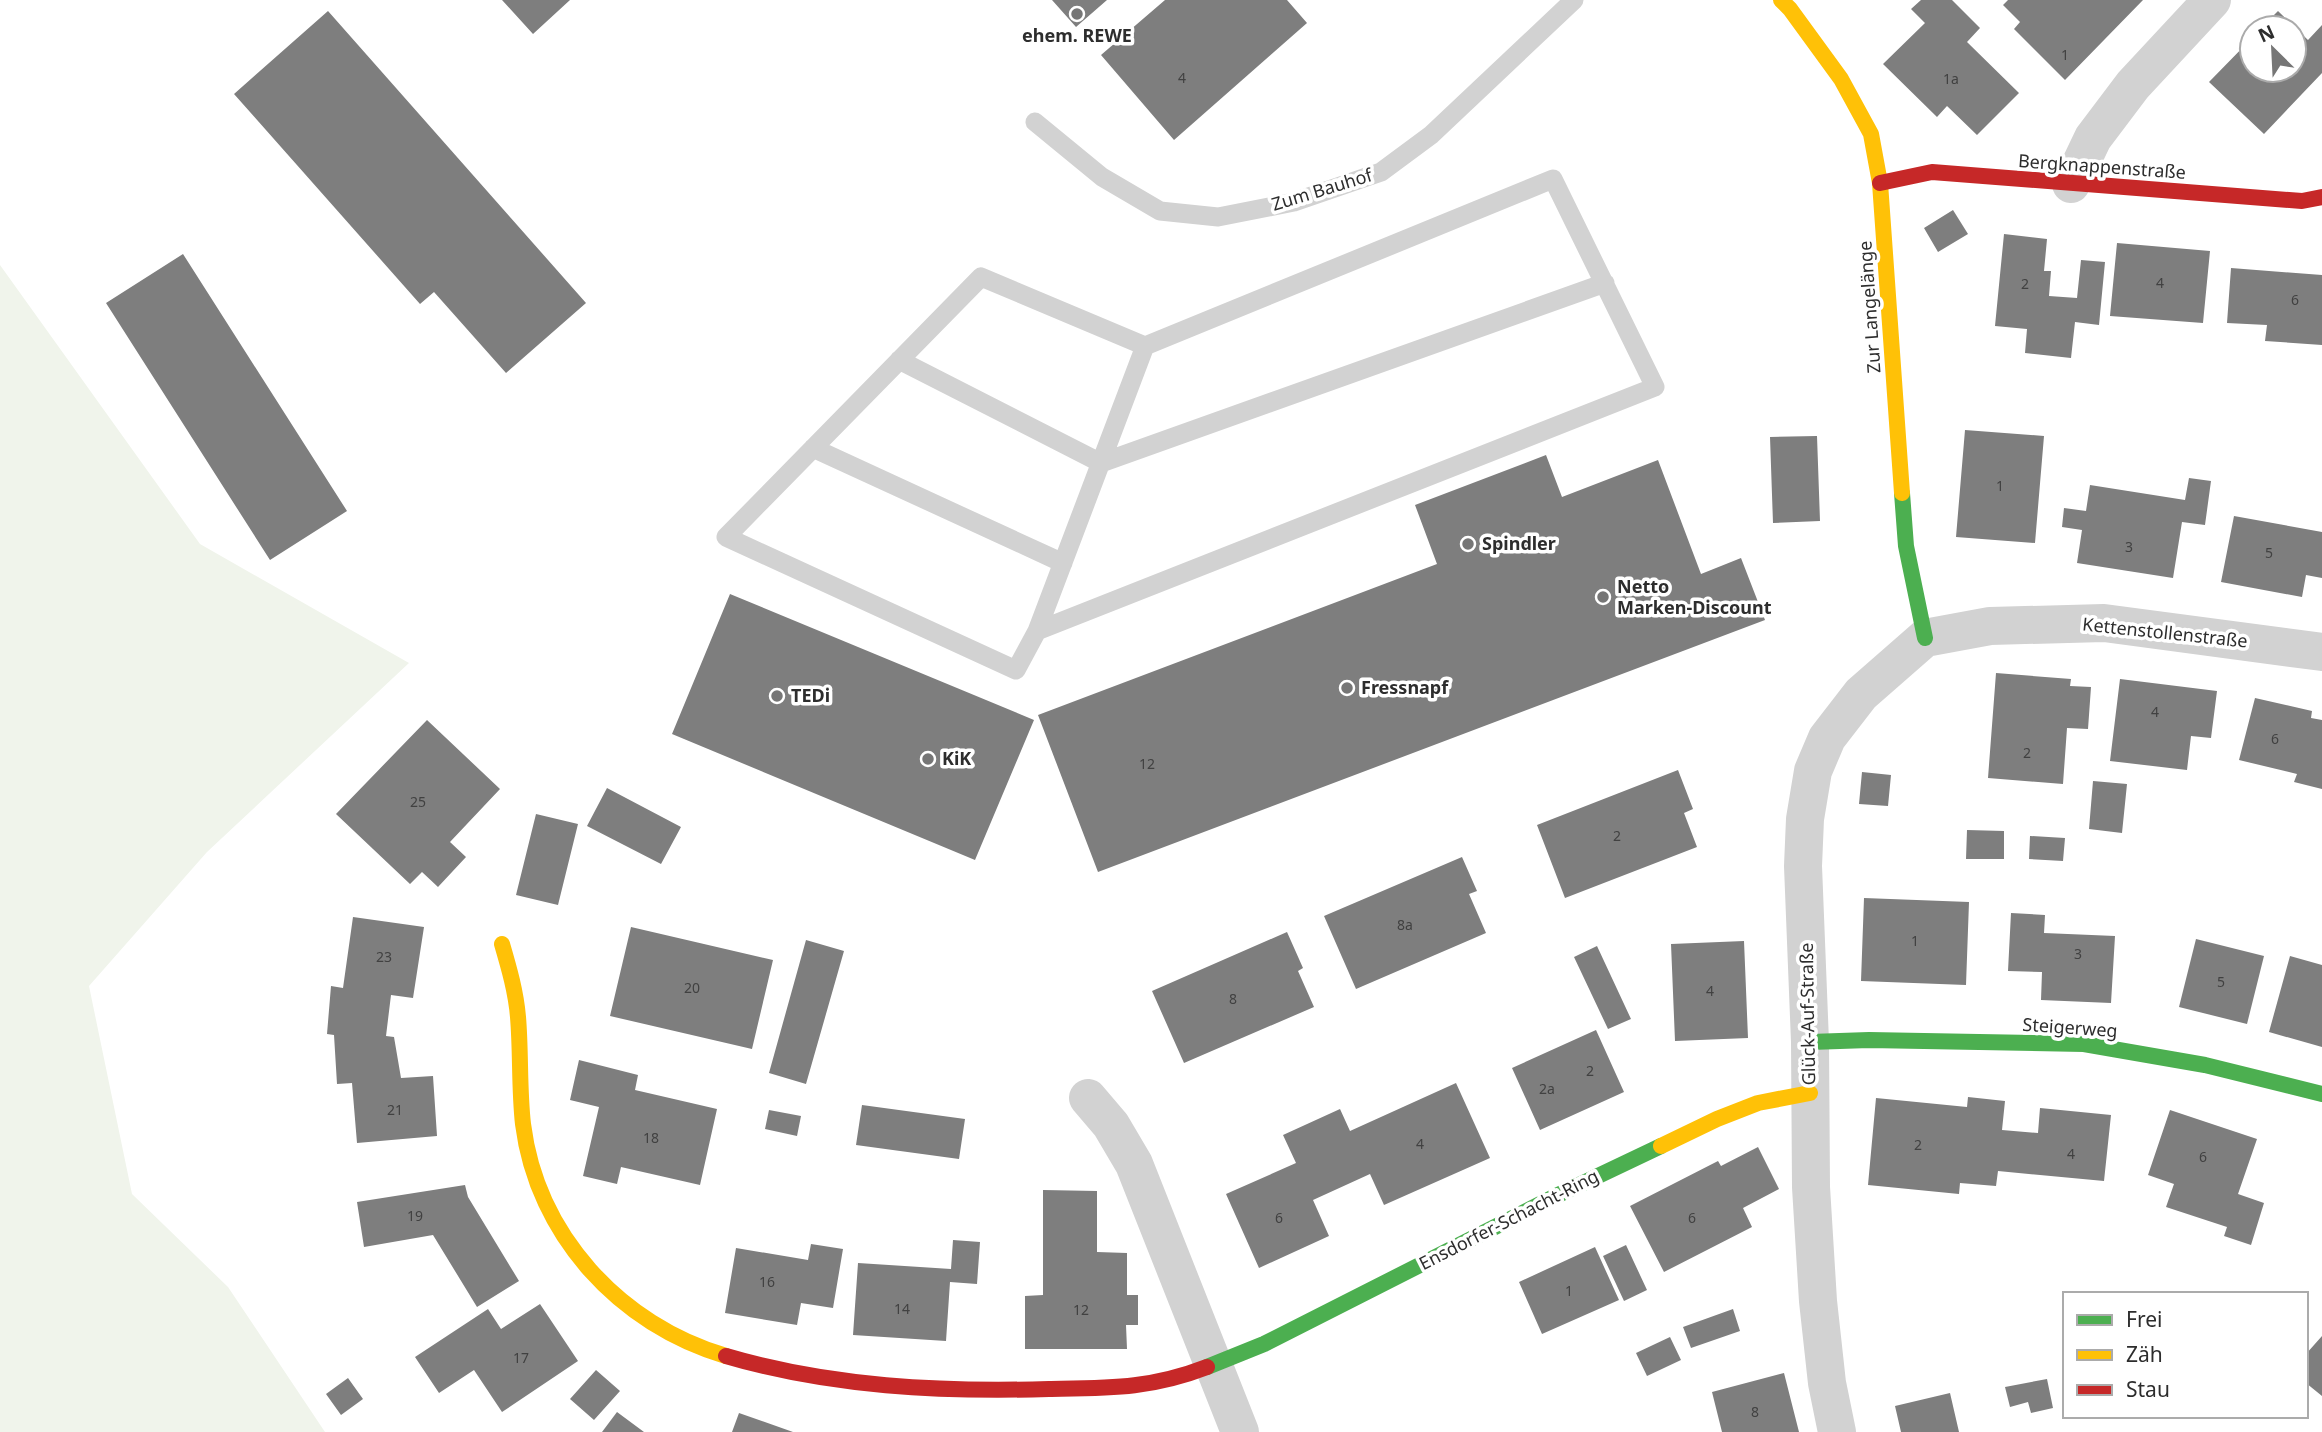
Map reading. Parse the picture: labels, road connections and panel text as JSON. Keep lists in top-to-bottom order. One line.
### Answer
{"streets":{"street":["Bergknappenstraße","Zur Langelänge","Kettenstollenstraße","Glück-Auf-Straße","Steigerweg","Ensdorfer-Schacht-Ring"],"lane":["Zum Bauhof"]},"crossings":[["Bergknappenstraße","Zur Langelänge"],["Zur Langelänge","Kettenstollenstraße"],["Zur Langelänge","Glück-Auf-Straße"],["Kettenstollenstraße","Glück-Auf-Straße"],["Glück-Auf-Straße","Steigerweg"],["Glück-Auf-Straße","Ensdorfer-Schacht-Ring"]],"places":["ehem. REWE","Spindler","Netto Marken-Discount","Fressnapf","TEDi","KiK"],"house_numbers":["1","4","1a","4","2","6","1","3","5","4","6","2","12","25","2","8a","1","3","23","5","20","4","8","2","2a","21","18","4","2","4","6","19","6","6","16","1","14","12","17","8"],"legend":["Frei","Zäh","Stau"],"north":"top left"}
